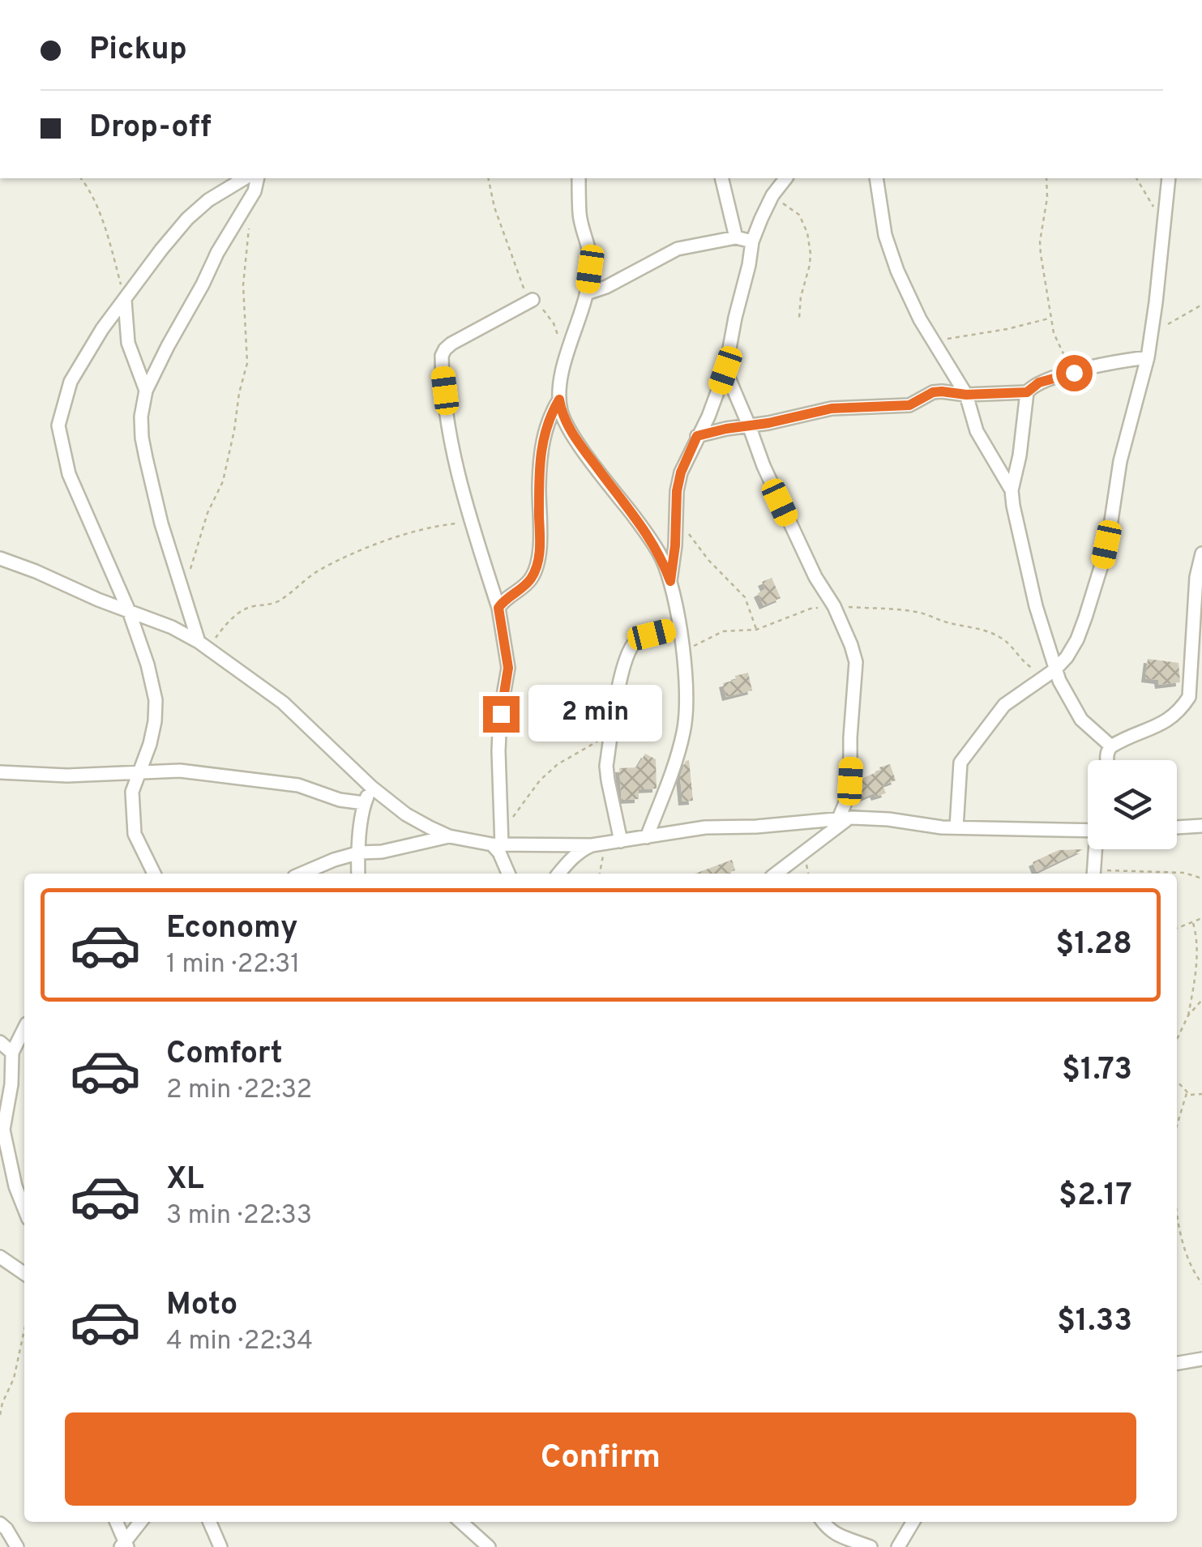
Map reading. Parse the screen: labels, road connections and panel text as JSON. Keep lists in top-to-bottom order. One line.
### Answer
{"page":{"banner":["Pickup","Drop-off"],"bubble":"2 min","list":[{"name":"Economy","note":"1 min · 22:31","value":"$1.28"},{"name":"Comfort","note":"2 min · 22:32","value":"$1.73"},{"name":"XL","note":"3 min · 22:33","value":"$2.17"},{"name":"Moto","note":"4 min · 22:34","value":"$1.33"}],"buttons":"Confirm"}}
